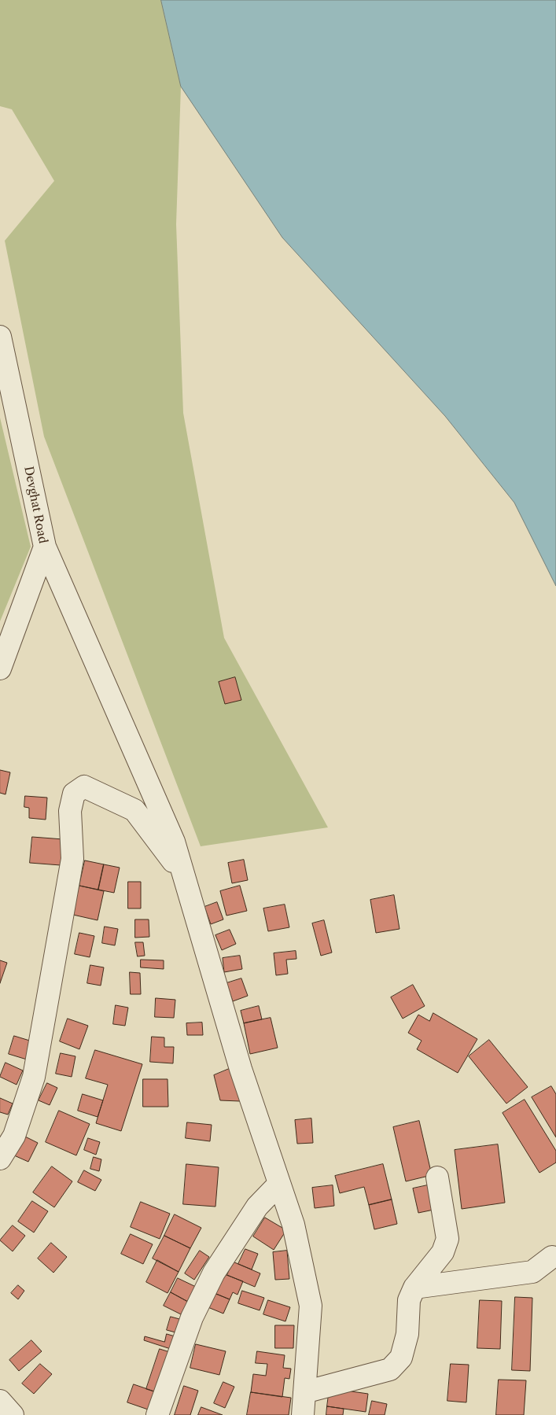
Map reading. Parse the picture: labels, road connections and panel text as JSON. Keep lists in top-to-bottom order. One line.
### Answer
{"streets":{"street":["Devghat Road"]}}
